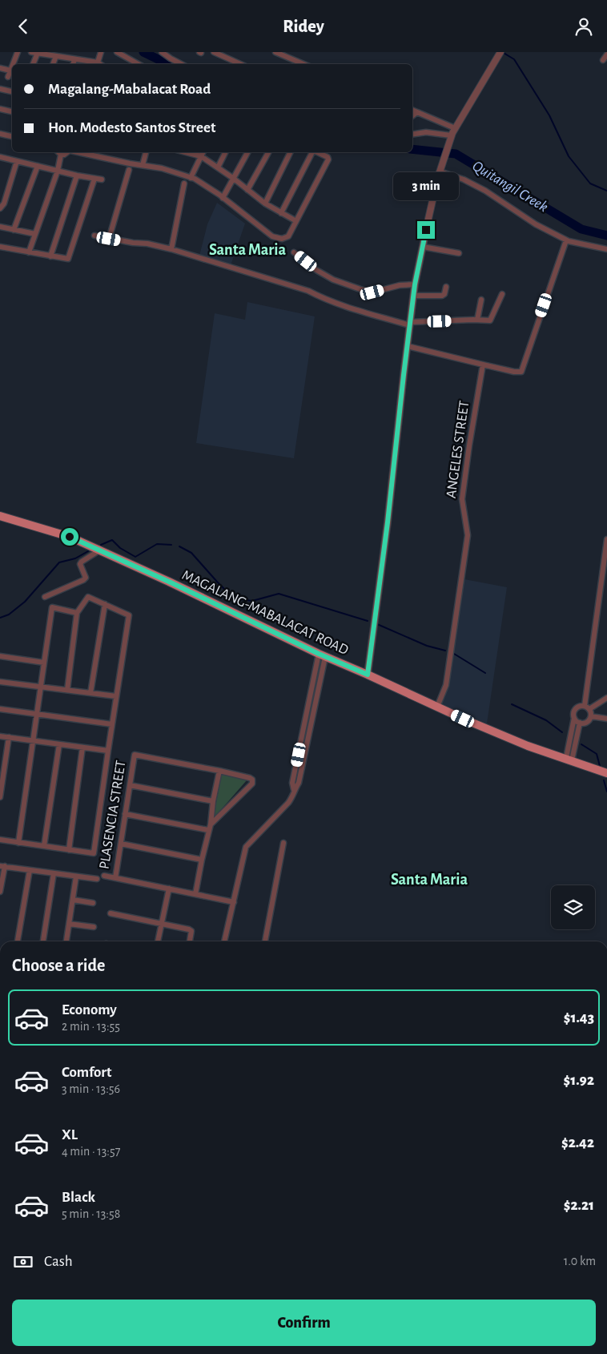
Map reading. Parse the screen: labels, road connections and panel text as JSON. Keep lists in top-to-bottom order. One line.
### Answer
{"streets":{"main road":["MAGALANG-MABALACAT ROAD"],"street":["ANGELES STREET","PLASENCIA STREET"]},"crossings":[["ANGELES STREET","MAGALANG-MABALACAT ROAD"]],"districts":["Santa Maria","Santa Maria"],"water":["Quitangil Creek"],"page":{"header":"Ridey","banner":["Magalang-Mabalacat Road","Hon. Modesto Santos Street"],"bubble":"3 min","heading":"Choose a ride","list":[{"name":"Economy","note":"2 min · 13:55","value":"$1.43"},{"name":"Comfort","note":"3 min · 13:56","value":"$1.92"},{"name":"XL","note":"4 min · 13:57","value":"$2.42"},{"name":"Black","note":"5 min · 13:58","value":"$2.21"}],"pay":["Cash","1.0 km"],"buttons":"Confirm"}}
